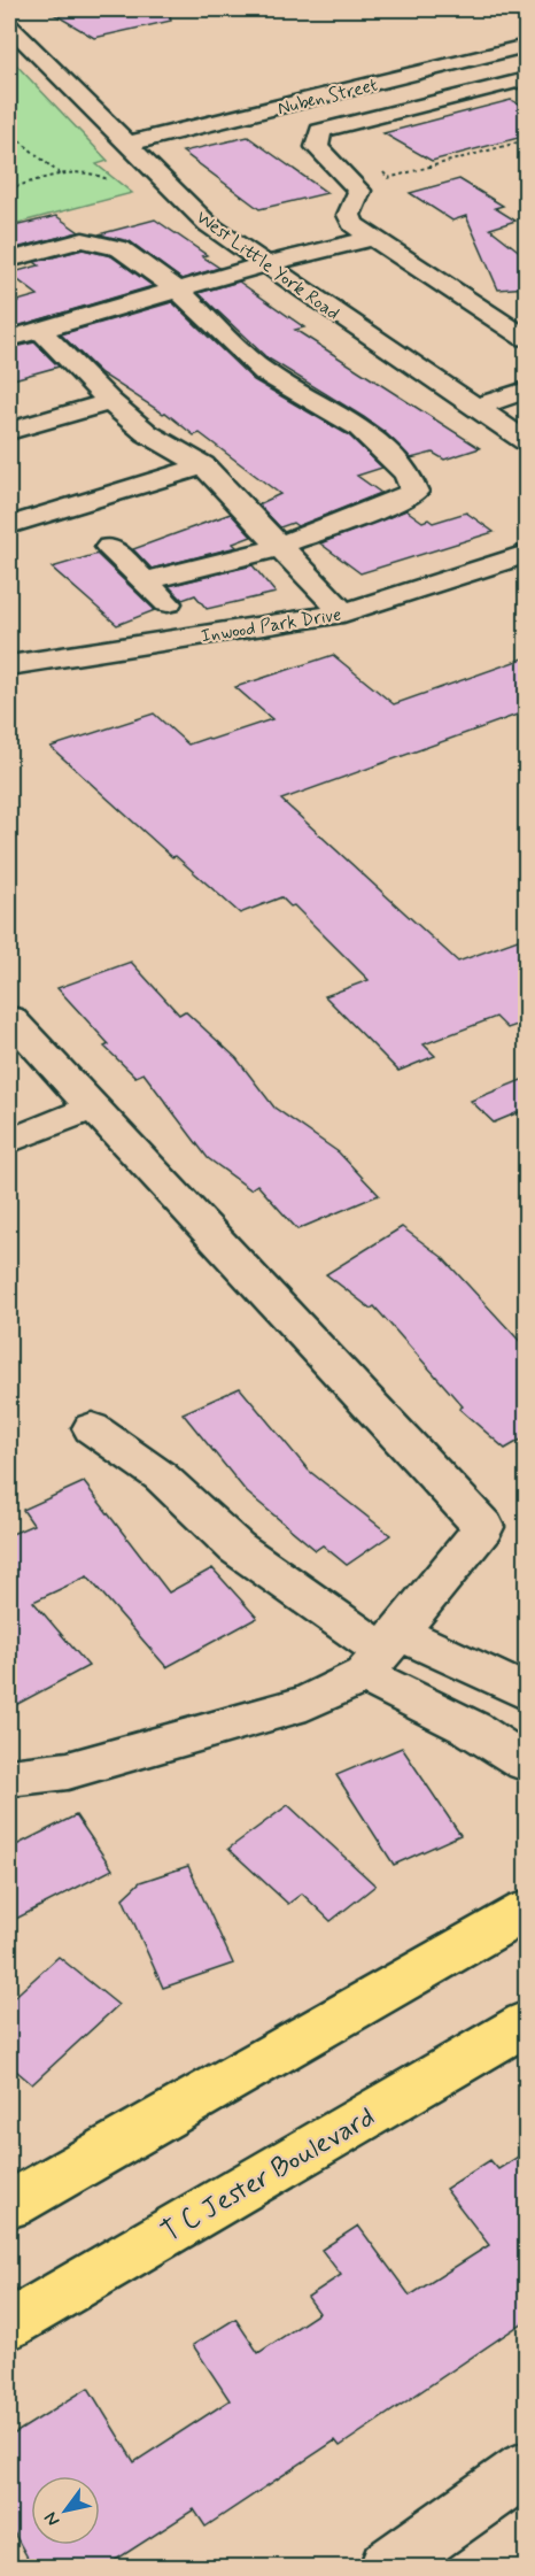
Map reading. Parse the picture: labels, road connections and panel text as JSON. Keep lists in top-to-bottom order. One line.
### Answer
{"streets":{"main road":["T C Jester Boulevard"],"street":["Nuben Street","West Little York Road","Inwood Park Drive"]},"crossings":[["Nuben Street","West Little York Road"]],"north":"bottom left"}
